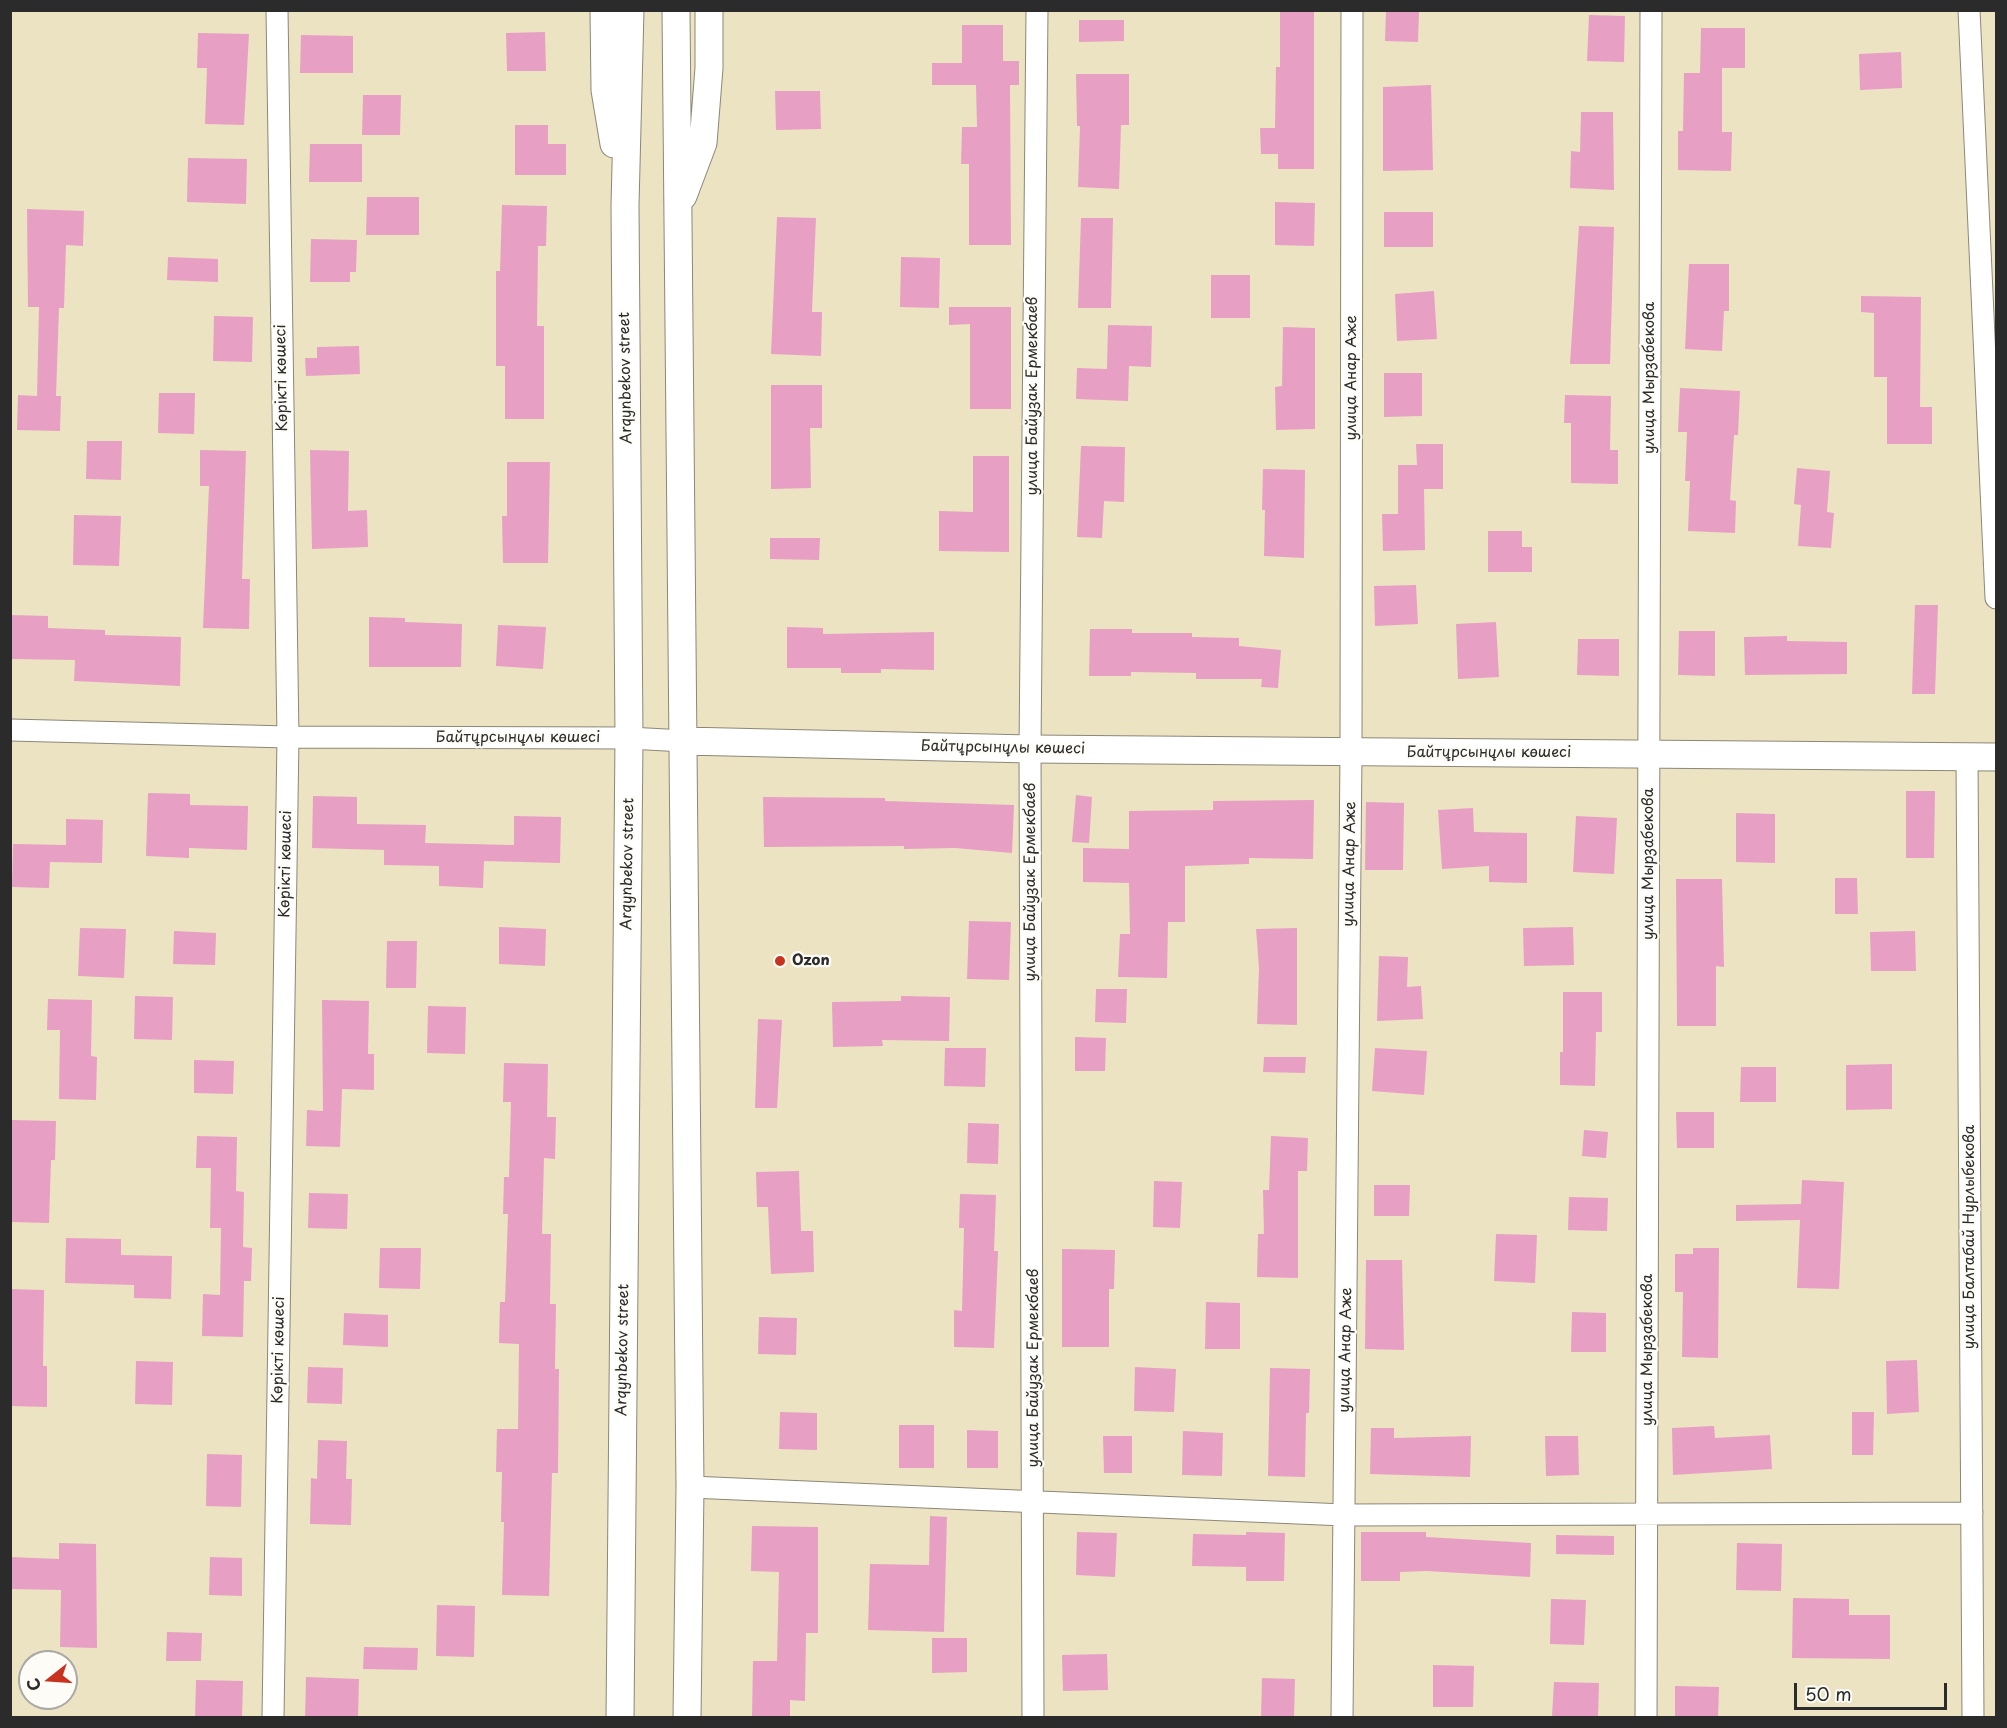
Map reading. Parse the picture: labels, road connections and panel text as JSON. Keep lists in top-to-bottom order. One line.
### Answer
{"streets":{"main road":["Arqynbekov street","Байтұрсынұлы көшесі"],"street":["Көрікті көшесі","улица Анар Аже","улица Мырзабекова","улица Байузак Ермекбаев","улица Балтабай Нурлыбекова"]},"crossings":[["Көрікті көшесі","Байтұрсынұлы көшесі"],["Arqynbekov street","Байтұрсынұлы көшесі"],["улица Анар Аже","Байтұрсынұлы көшесі"],["улица Мырзабекова","Байтұрсынұлы көшесі"],["улица Байузак Ермекбаев","Байтұрсынұлы көшесі"],["Байтұрсынұлы көшесі","улица Балтабай Нурлыбекова"]],"places":["Ozon"],"scale_bar":"50 m","north":"left"}
